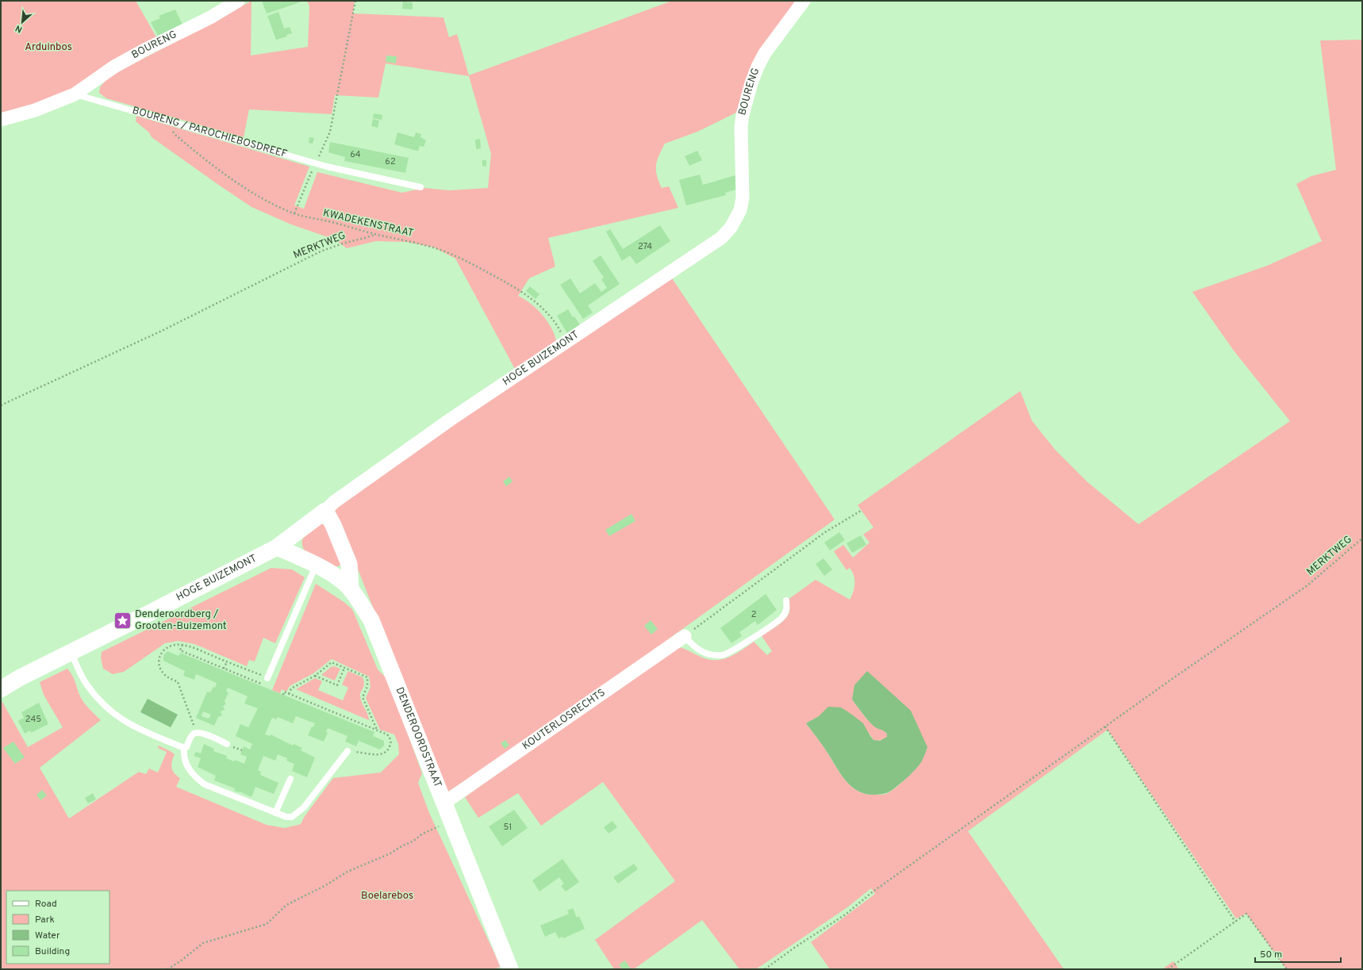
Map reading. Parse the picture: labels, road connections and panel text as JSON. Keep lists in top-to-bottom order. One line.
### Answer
{"streets":{"street":["BOURENG","HOGE BUIZEMONT","KOUTERLOSRECHTS","DENDEROORDSTRAAT"],"lane":["BOURENG / PAROCHIEBOSDREEF"],"path":["KWADEKENSTRAAT","MERKTWEG"]},"crossings":[["BOURENG","BOURENG / PAROCHIEBOSDREEF"],["BOURENG","HOGE BUIZEMONT"],["BOURENG / PAROCHIEBOSDREEF","KWADEKENSTRAAT"],["KWADEKENSTRAAT","MERKTWEG"],["KWADEKENSTRAAT","HOGE BUIZEMONT"],["HOGE BUIZEMONT","DENDEROORDSTRAAT"],["KOUTERLOSRECHTS","DENDEROORDSTRAAT"]],"parks":["Arduinbos","Boelarebos"],"places":{"place":["Denderoordberg / Grooten-Buizemont"]},"house_numbers":["64","62","274","2","245","51"],"legend":["Road","Park","Water","Building"],"scale_bar":"50 m","north":"bottom left"}
